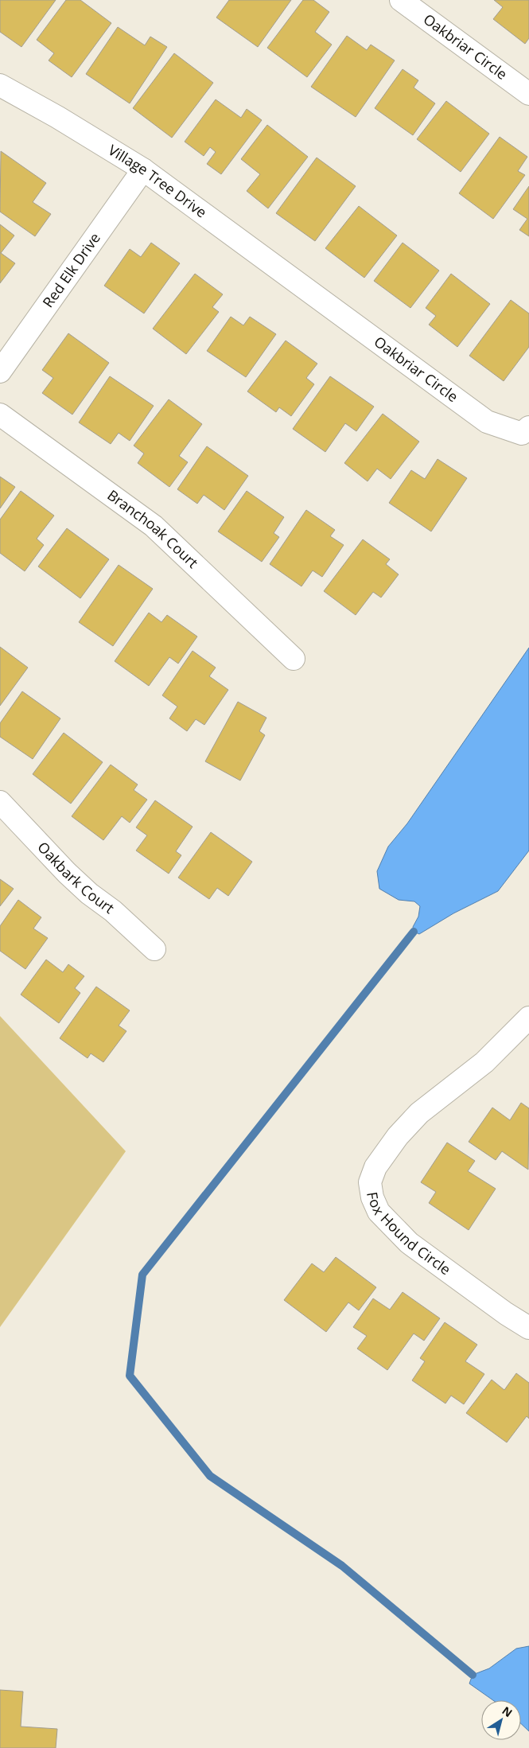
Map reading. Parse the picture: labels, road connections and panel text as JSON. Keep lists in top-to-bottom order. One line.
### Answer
{"streets":{"street":["Oakbriar Circle","Village Tree Drive","Red Elk Drive","Branchoak Court","Oakbark Court","Fox Hound Circle"]},"crossings":[["Oakbriar Circle","Village Tree Drive"],["Village Tree Drive","Red Elk Drive"]],"north":"top right"}
